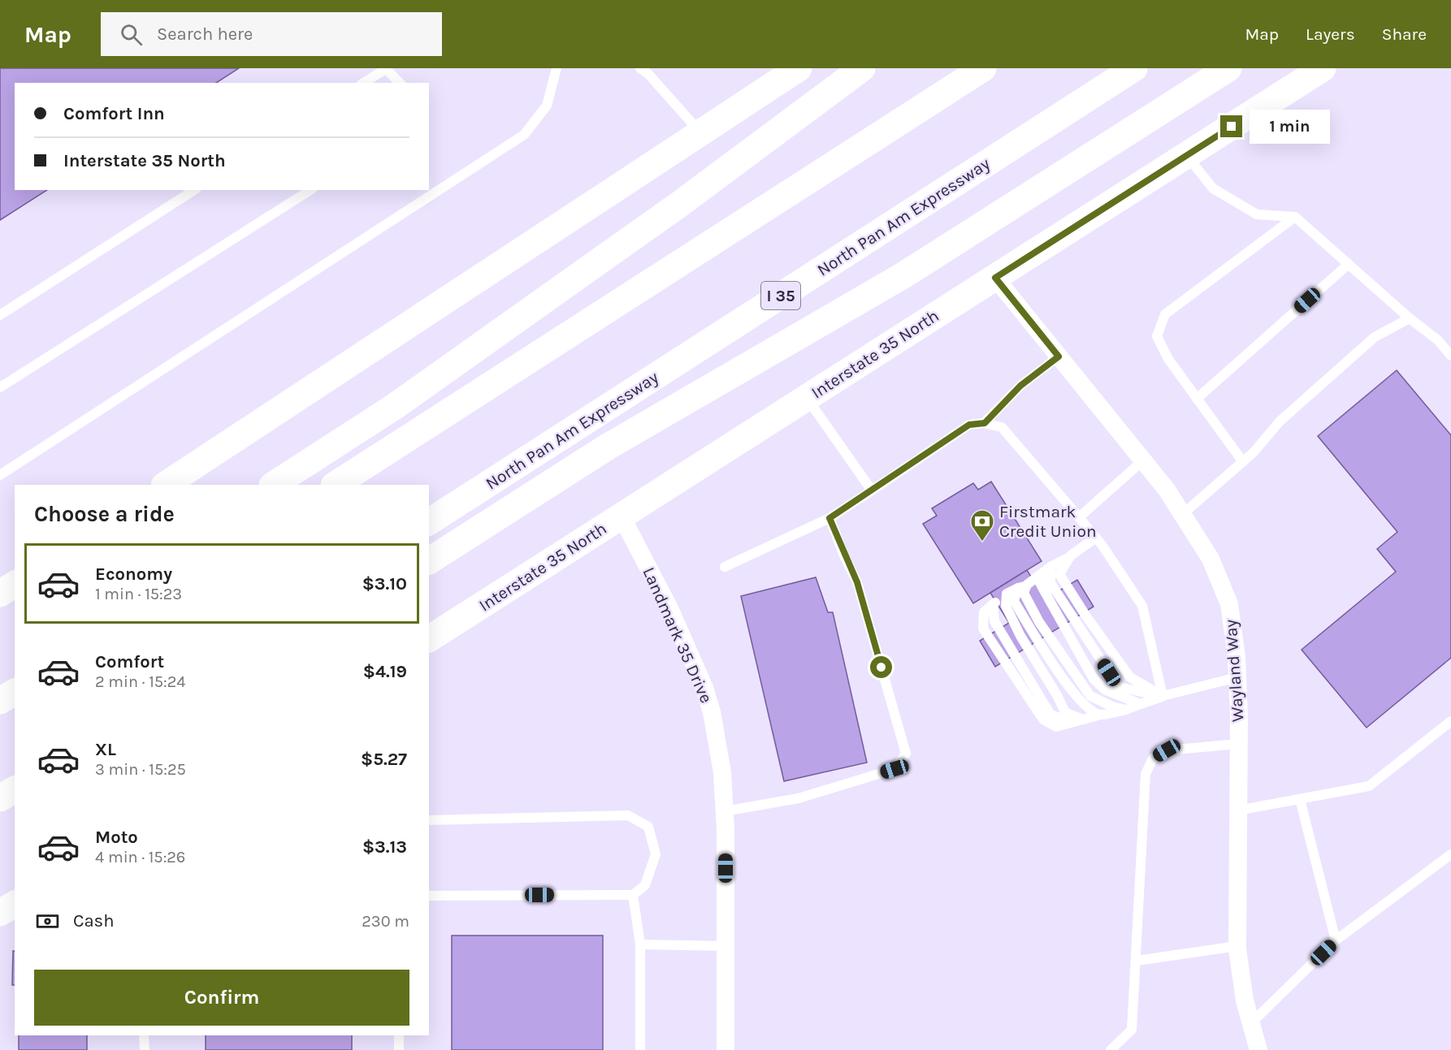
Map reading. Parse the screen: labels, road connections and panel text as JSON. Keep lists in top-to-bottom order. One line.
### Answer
{"streets":{"main road":["North Pan Am Expressway","I 35","Interstate 35 North"],"street":["Landmark 35 Drive","Wayland Way"]},"crossings":[["Interstate 35 North","Landmark 35 Drive"],["Interstate 35 North","Wayland Way"]],"places":{"bank":["Firstmark Credit Union"]},"page":{"header":"Map","search":"Search here","nav":["Map","Layers","Share"],"banner":["Comfort Inn","Interstate 35 North"],"bubble":"1 min","heading":"Choose a ride","list":[{"name":"Economy","note":"1 min · 15:23","value":"$3.10"},{"name":"Comfort","note":"2 min · 15:24","value":"$4.19"},{"name":"XL","note":"3 min · 15:25","value":"$5.27"},{"name":"Moto","note":"4 min · 15:26","value":"$3.13"}],"pay":["Cash","230 m"],"buttons":"Confirm"}}
